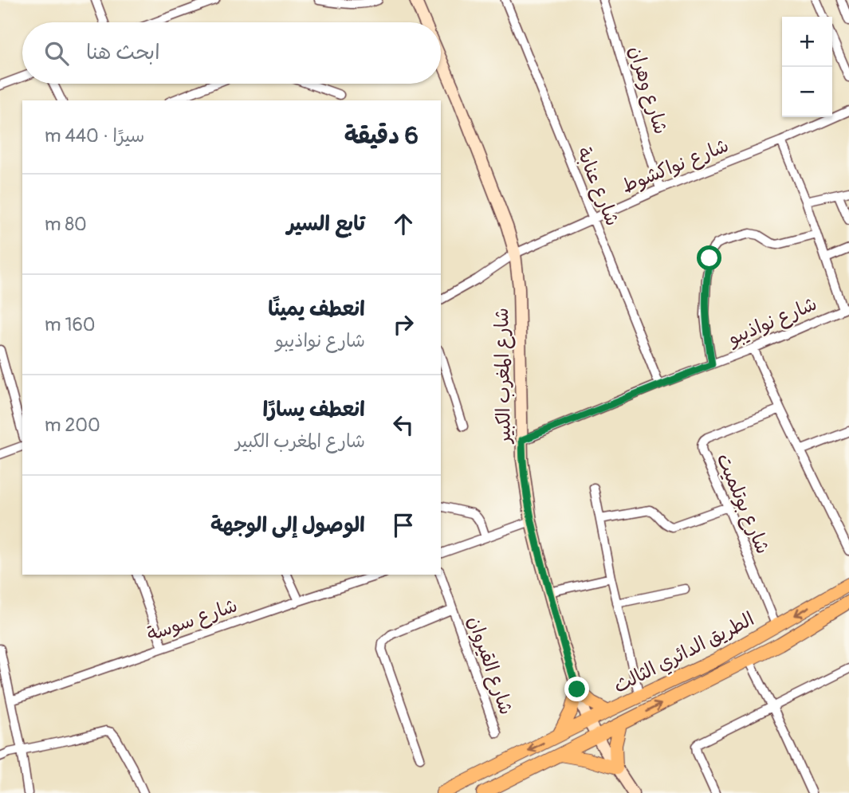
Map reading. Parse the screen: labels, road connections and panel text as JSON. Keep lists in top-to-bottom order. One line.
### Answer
{"streets":{"main road":["الطريق الدائري الثالث"],"street":["شارع وهران","شارع نواكشوط","شارع عنابة","شارع نواذيبو","شارع المغرب الكبير","شارع بوتلميت","شارع سوسة","شارع القيروان"]},"crossings":[["شارع وهران","شارع نواكشوط"],["شارع نواكشوط","شارع عنابة"],["شارع نواكشوط","شارع المغرب الكبير"],["شارع عنابة","شارع نواذيبو"],["شارع نواذيبو","شارع المغرب الكبير"],["شارع المغرب الكبير","الطريق الدائري الثالث"],["شارع بوتلميت","الطريق الدائري الثالث"]],"page":{"map_buttons":["+","−"],"search":"ابحث هنا","heading":["6 دقيقة","سيرًا · 440 m"],"list":[["تابع السير","80 m"],["انعطف يمينًا","شارع نواذيبو","160 m"],["انعطف يسارًا","شارع المغرب الكبير","200 m"],"الوصول إلى الوجهة"]}}
